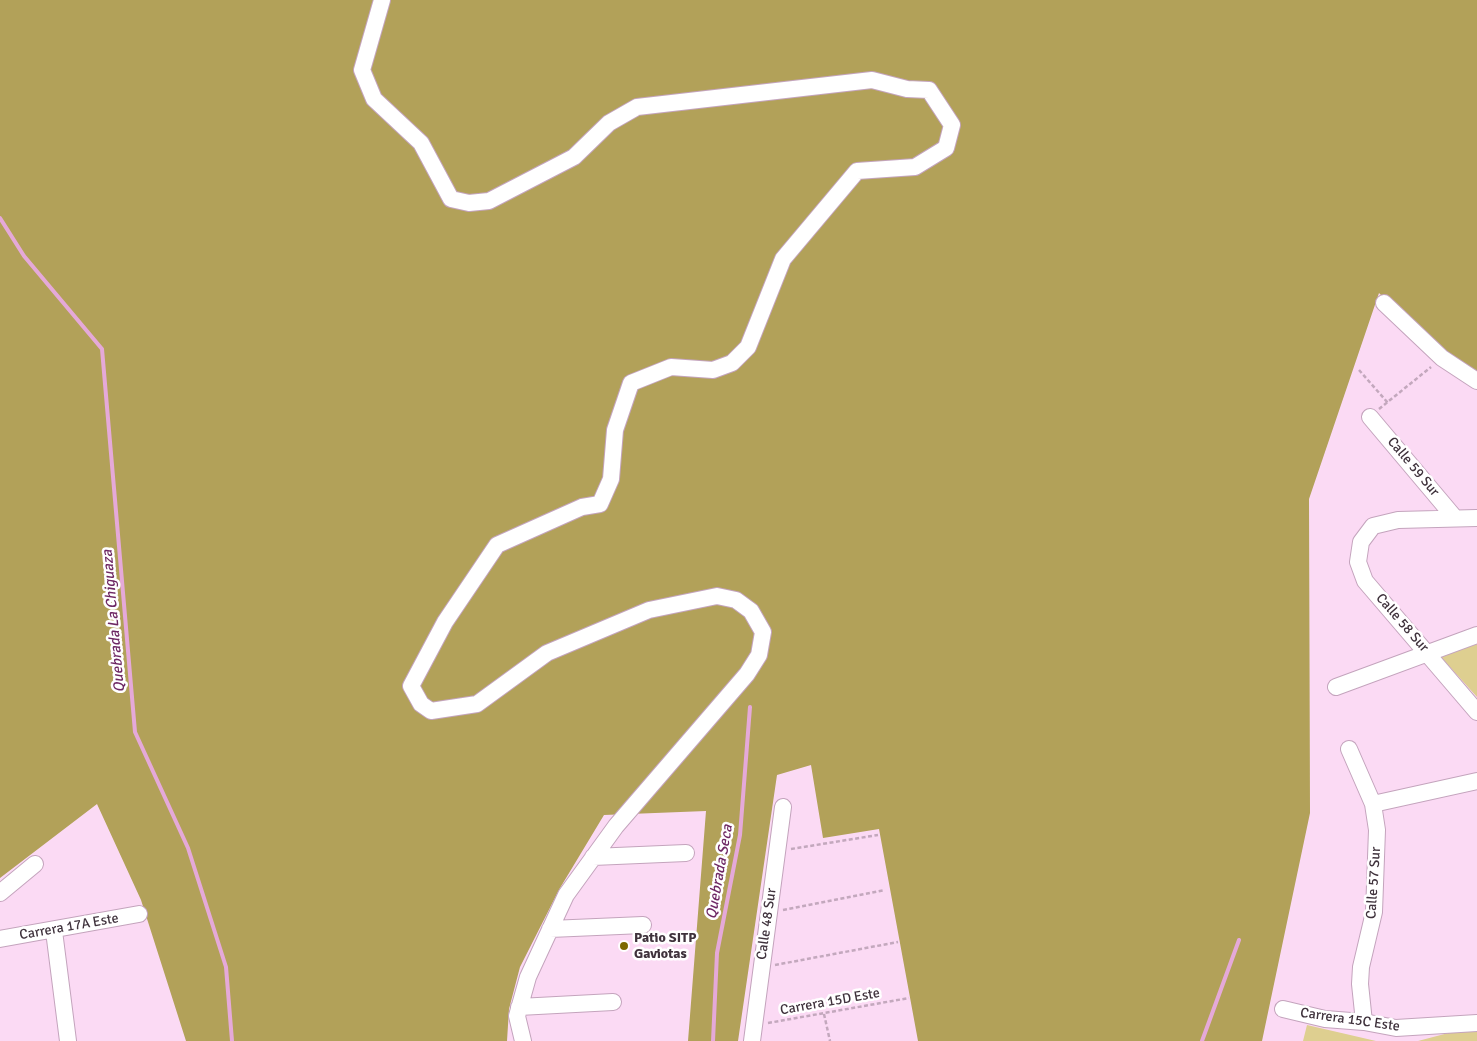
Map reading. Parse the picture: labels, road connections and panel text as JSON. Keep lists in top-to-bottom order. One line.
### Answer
{"streets":{"street":["Calle 59 Sur","Calle 58 Sur","Calle 57 Sur","Calle 48 Sur","Carrera 17A Este","Carrera 15C Este"],"path":["Carrera 15D Este"]},"crossings":[["Calle 59 Sur","Calle 58 Sur"],["Calle 57 Sur","Carrera 15C Este"],["Calle 48 Sur","Carrera 15D Este"]],"water":["Quebrada La Chiguaza","Quebrada Seca"],"places":["Patio SITP Gaviotas"]}
